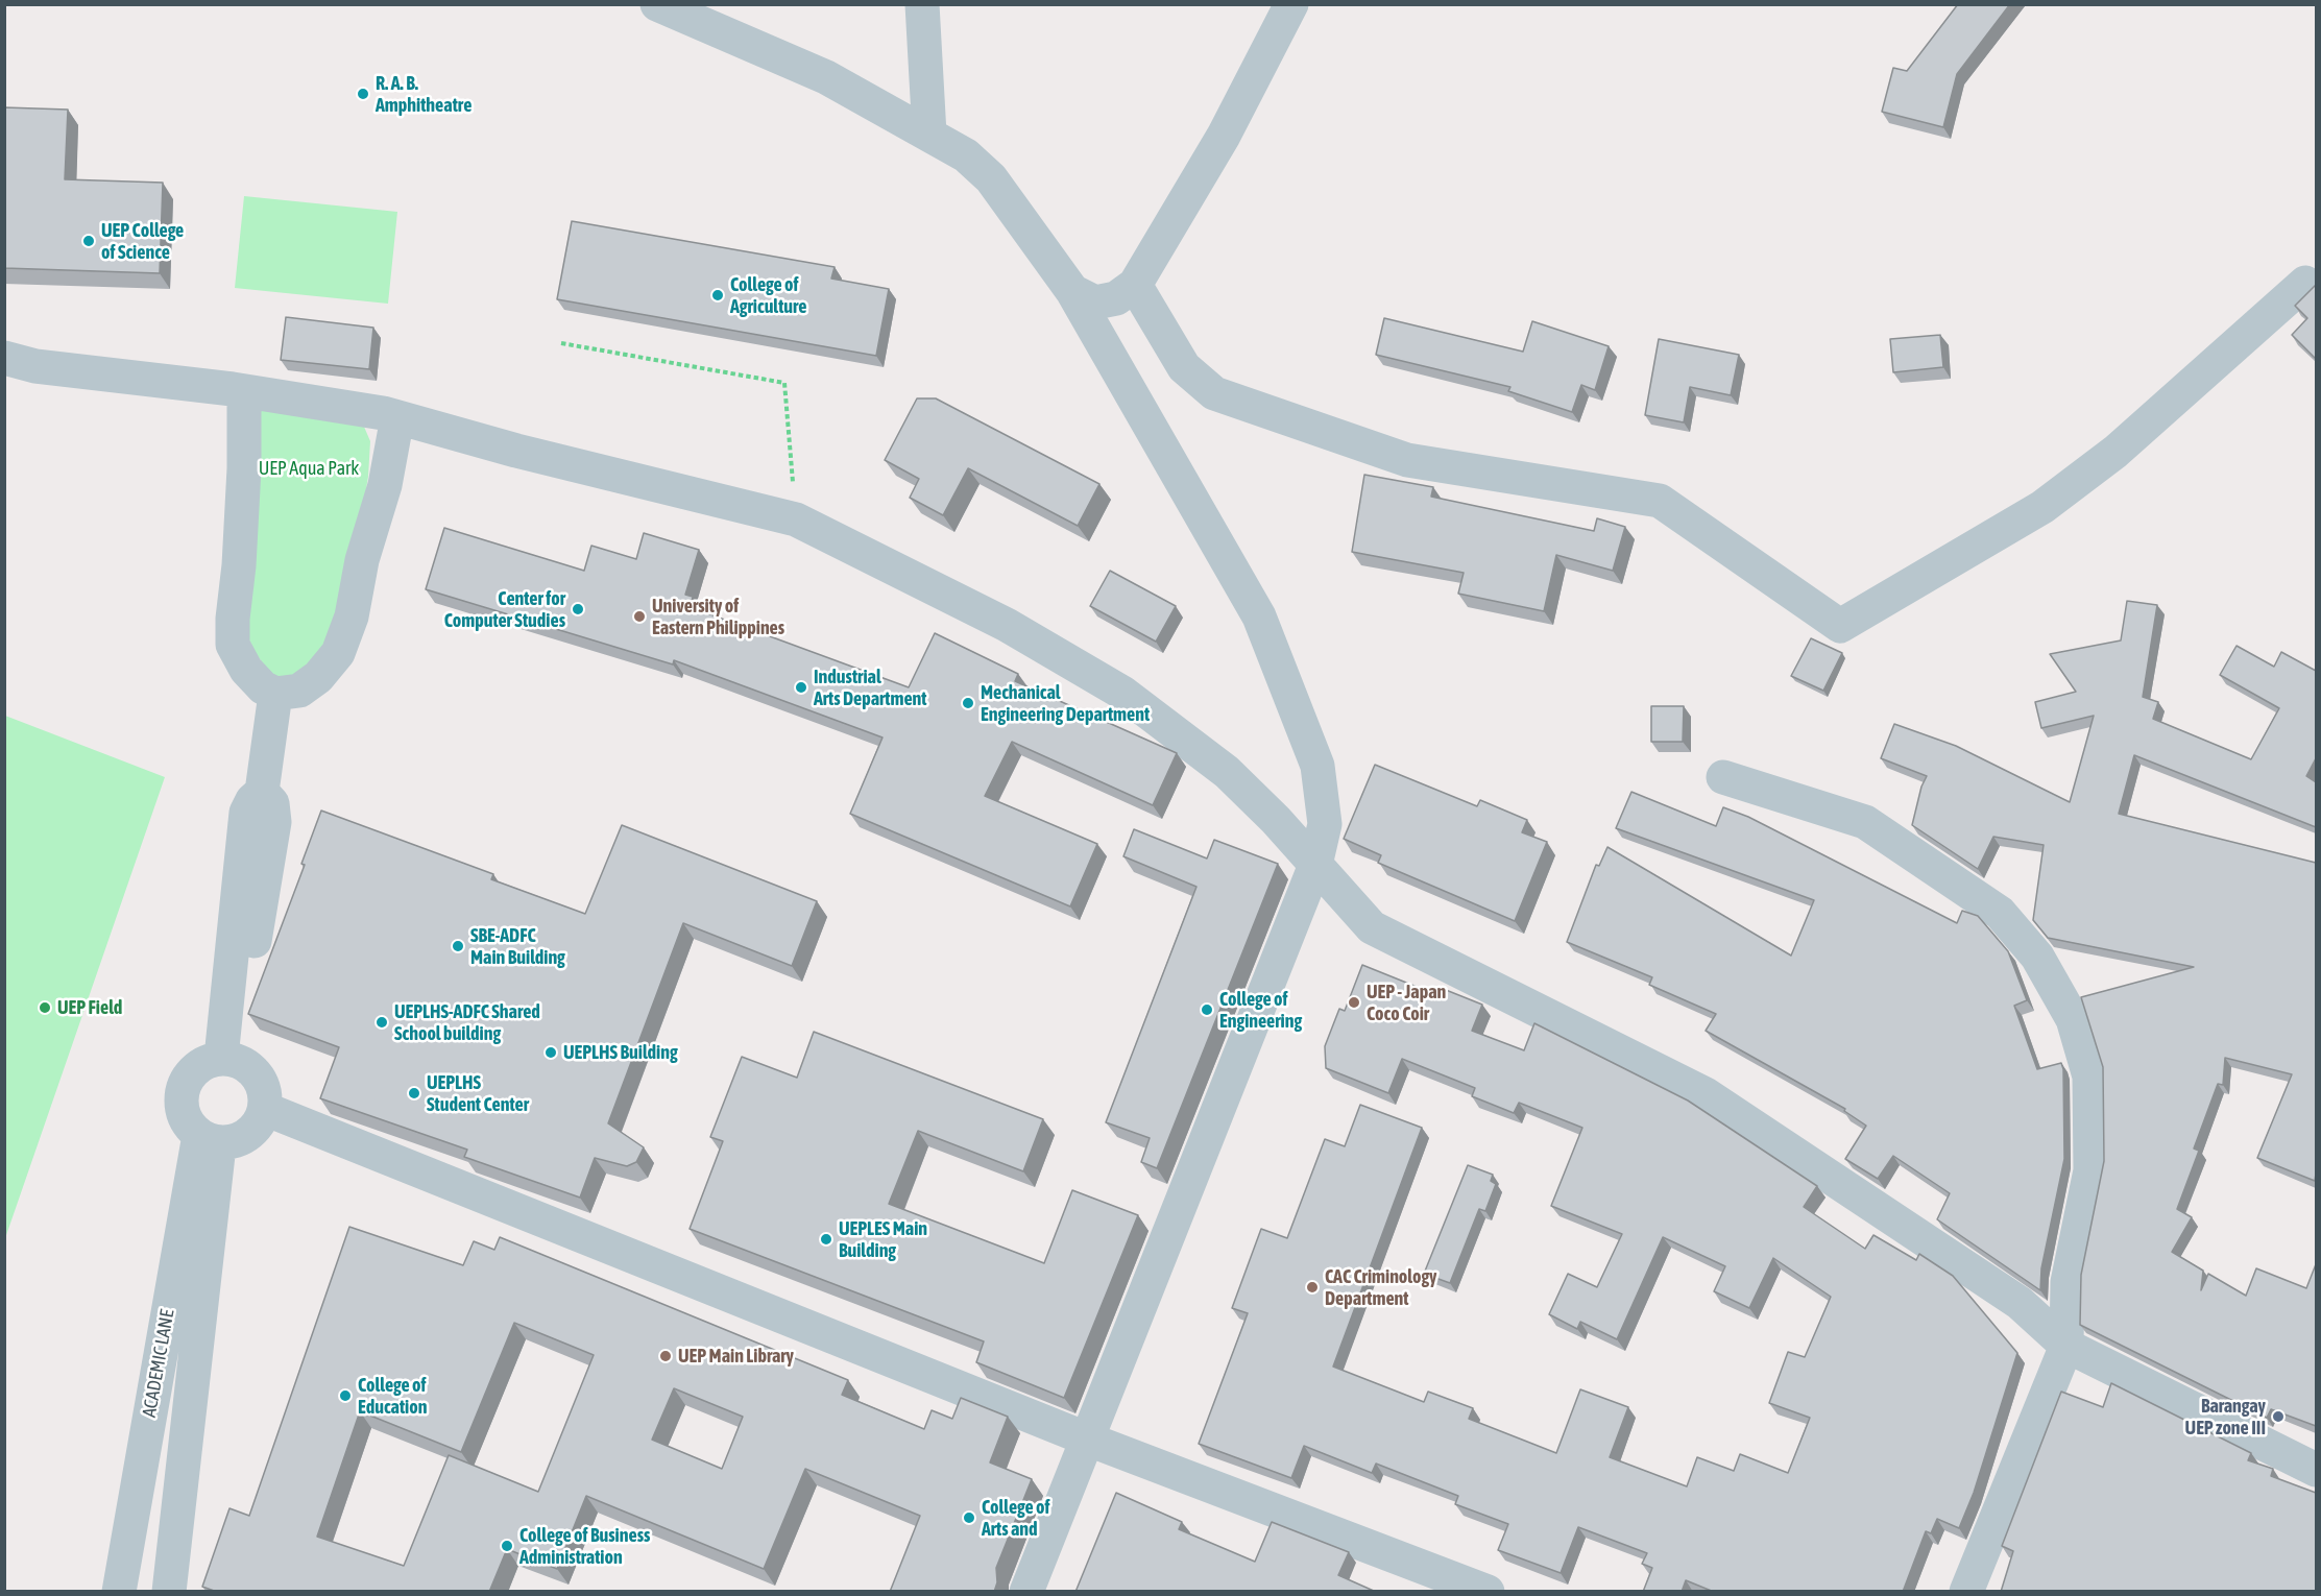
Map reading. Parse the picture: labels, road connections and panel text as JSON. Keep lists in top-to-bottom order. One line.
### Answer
{"streets":{"street":["ACADEMIC LANE"]},"parks":["UEP Aqua Park"],"places":["R. A. B. Amphitheatre","UEP College of Science","College of Agriculture","Center for Computer Studies","University of Eastern Philippines","Industrial Arts Department","Mechanical Engineering Department","SBE-ADFC Main Building","UEP - Japan Coco Coir","UEP Field","College of Engineering","UEPLHS-ADFC Shared School building","UEPLHS Building","UEPLHS Student Center","UEPLES Main Building","CAC Criminology Department","UEP Main Library","College of Education","Barangay UEP zone III","College of Arts and","College of Business Administration"]}
